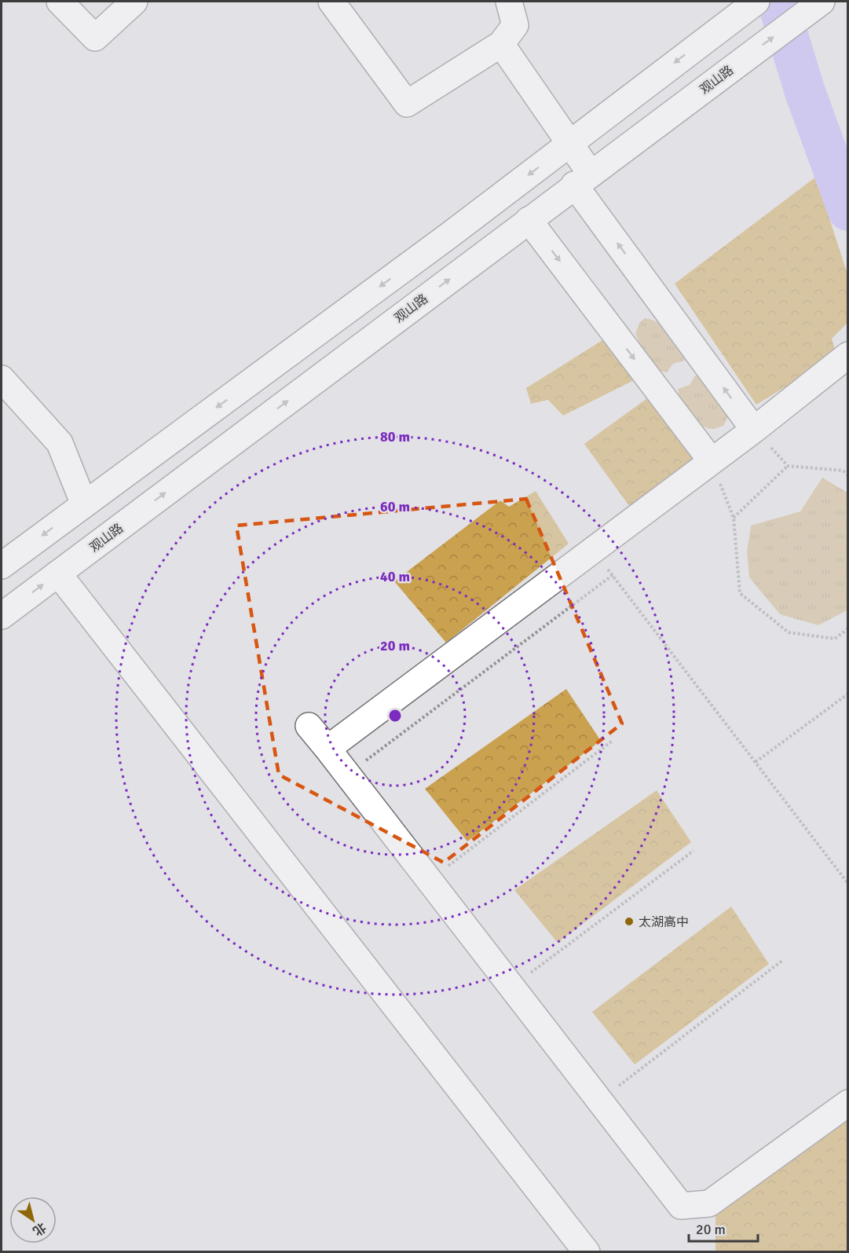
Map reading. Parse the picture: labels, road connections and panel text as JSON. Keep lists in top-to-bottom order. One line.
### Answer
{"streets":{"street":["观山路"]},"places":["太湖高中"],"scale_bar":"20 m","north":"bottom right","rings":["80 m","60 m","40 m","20 m"]}
